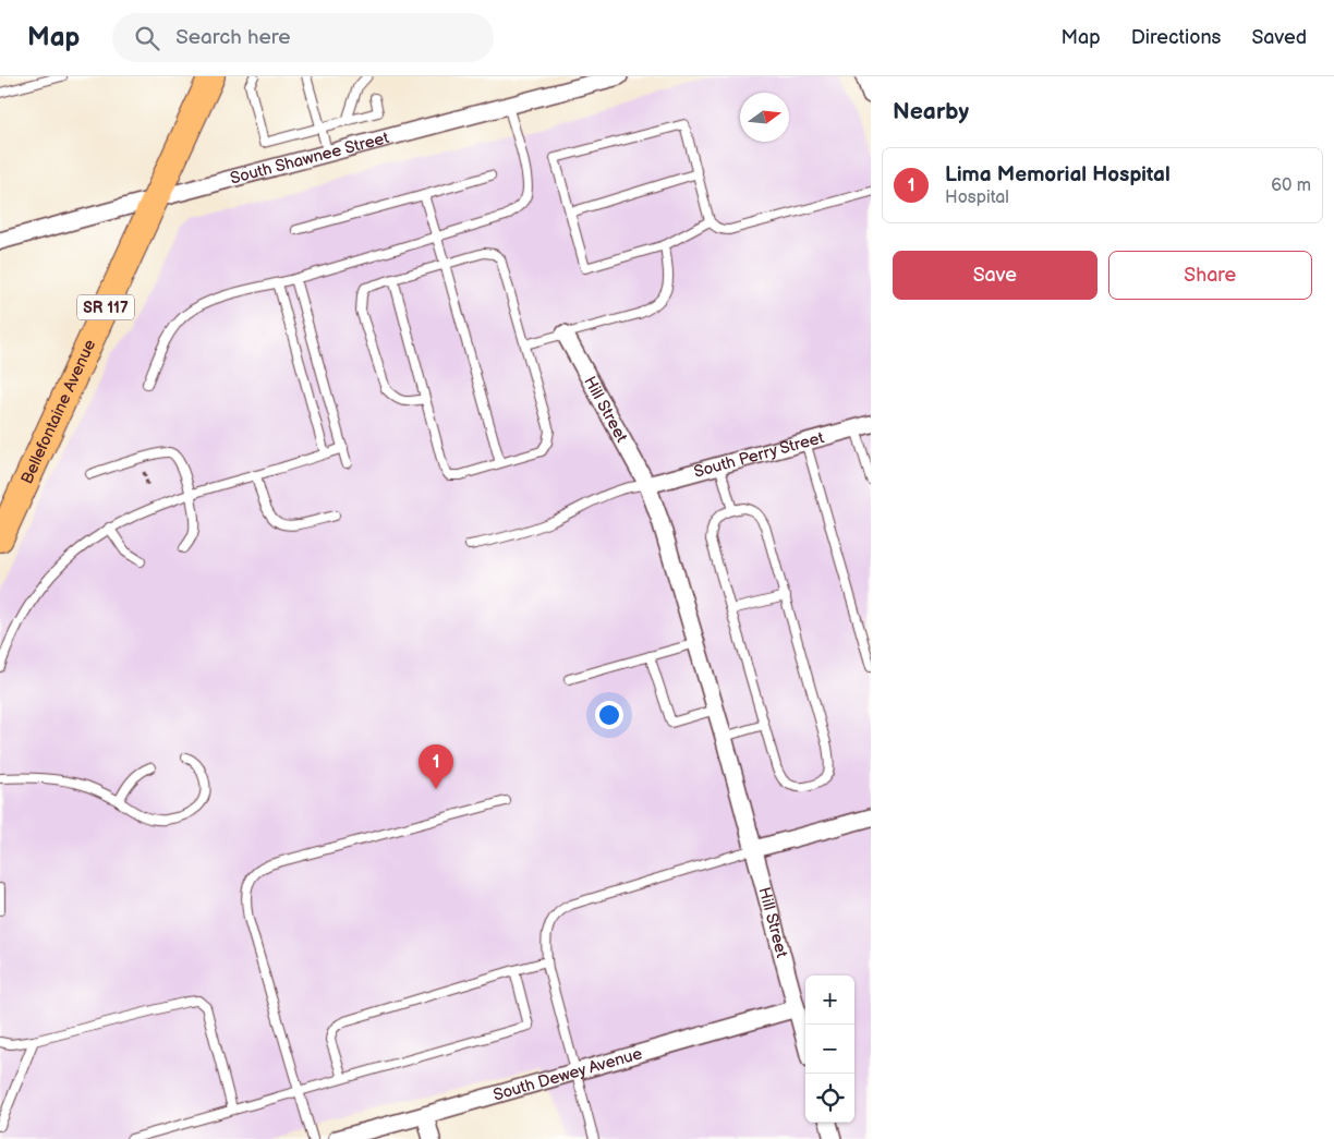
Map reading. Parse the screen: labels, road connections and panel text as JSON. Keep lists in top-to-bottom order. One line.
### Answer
{"streets":{"main road":["SR 117","Bellefontaine Avenue"],"street":["South Shawnee Street","Hill Street","South Perry Street","South Dewey Avenue"]},"crossings":[["South Shawnee Street","Bellefontaine Avenue"],["Hill Street","South Perry Street"],["Hill Street","South Dewey Avenue"]],"north":"right","page":{"header":"Map","search":"Search here","nav":["Map","Directions","Saved"],"heading":"Nearby","list":[{"mark":"1","name":"Lima Memorial Hospital","note":"Hospital","value":"60 m"}],"buttons":["Save","Share"],"pins":"1","map_buttons":["+","−"]}}
